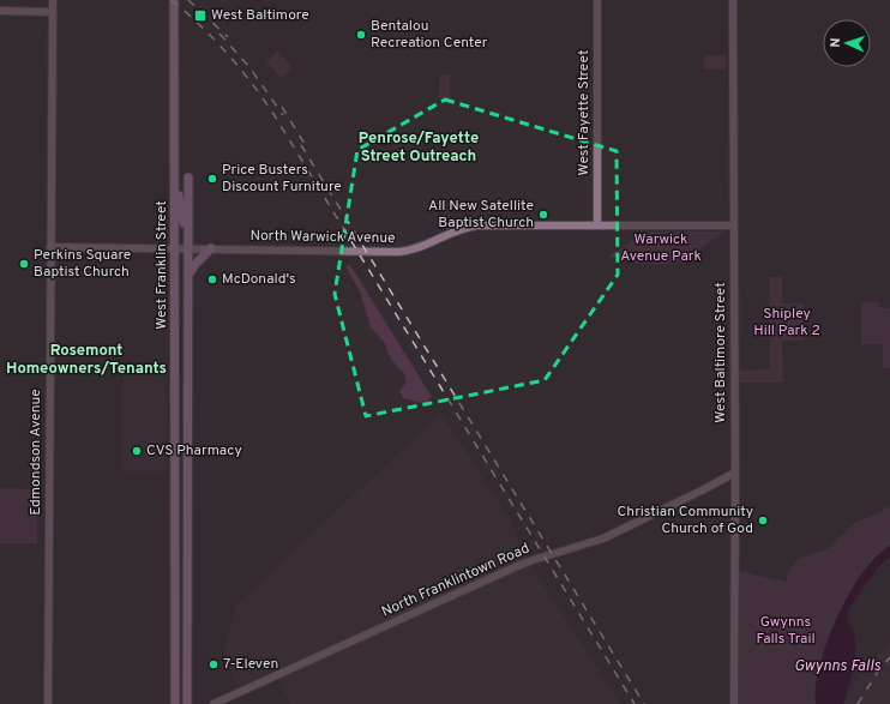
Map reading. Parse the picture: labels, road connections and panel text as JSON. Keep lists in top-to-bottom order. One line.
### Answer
{"streets":{"main road":["West Franklin Street"],"street":["West Fayette Street","North Warwick Avenue","West Baltimore Street","Edmondson Avenue","North Franklintown Road"]},"crossings":[["West Fayette Street","North Warwick Avenue"],["North Warwick Avenue","West Franklin Street"],["North Warwick Avenue","West Baltimore Street"],["North Warwick Avenue","Edmondson Avenue"],["West Baltimore Street","North Franklintown Road"]],"districts":["Penrose/Fayette Street Outreach","Rosemont Homeowners/Tenants"],"water":["Gwynns Falls"],"parks":["Warwick Avenue Park","Shipley Hill Park 2","Gwynns Falls Trail"],"places":{"transit":["West Baltimore"],"other":["Bentalou Recreation Center","Price Busters Discount Furniture","All New Satellite Baptist Church","Perkins Square Baptist Church","McDonald's","CVS Pharmacy","Christian Community Church of God","7-Eleven"]},"north":"left"}
